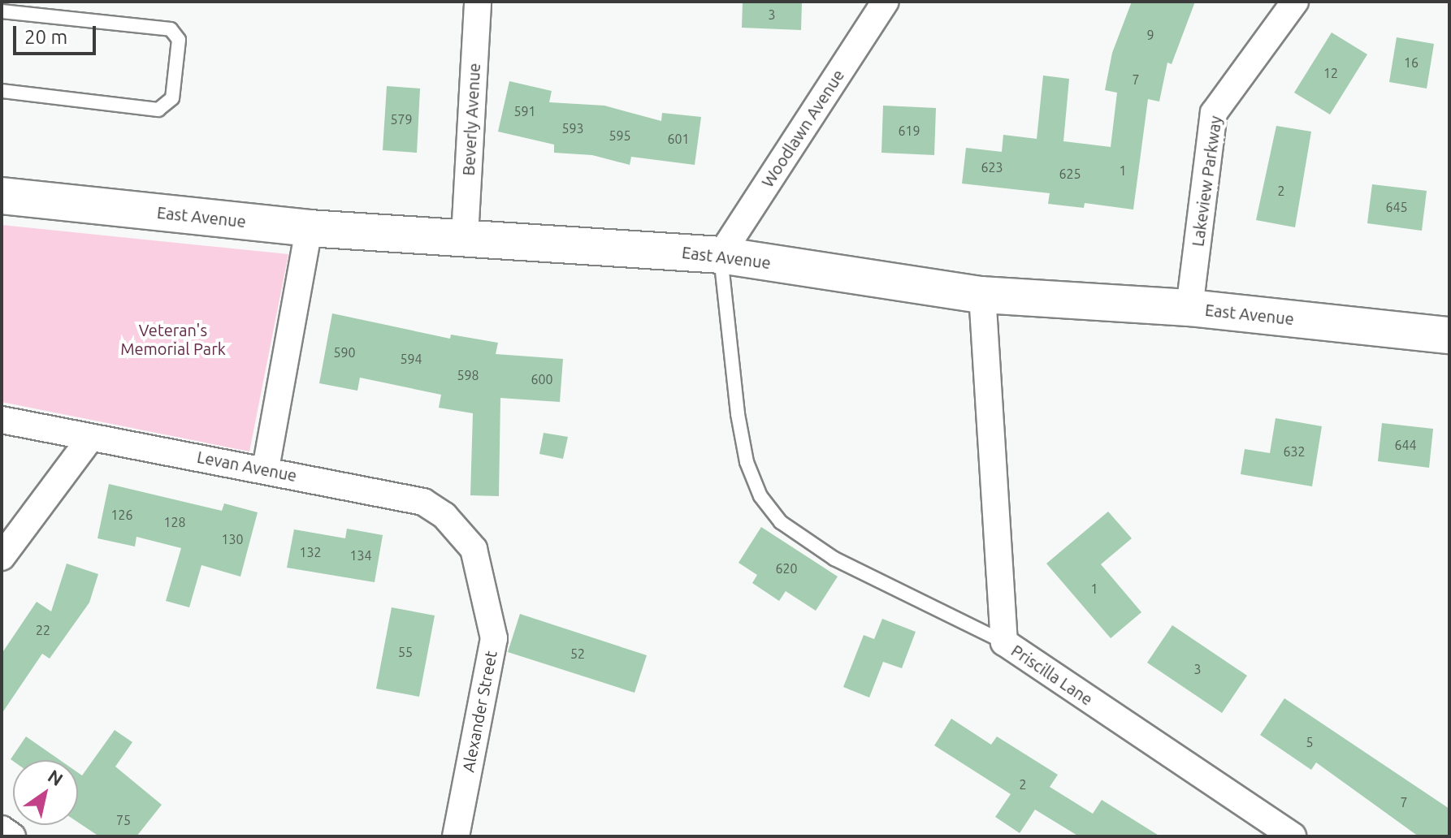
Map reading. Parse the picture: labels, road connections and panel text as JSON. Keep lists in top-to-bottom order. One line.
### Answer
{"streets":{"highway":["East Avenue"],"street":["Beverly Avenue","Woodlawn Avenue","Lakeview Parkway","Levan Avenue","Priscilla Lane","Alexander Street"]},"crossings":[["Beverly Avenue","East Avenue"],["Woodlawn Avenue","East Avenue"],["Lakeview Parkway","East Avenue"],["East Avenue","Priscilla Lane"],["Levan Avenue","Alexander Street"]],"parks":["Veteran's Memorial Park"],"house_numbers":["3","9","16","12","7","591","579","593","619","595","601","623","1","625","2","645","590","594","598","600","644","632","126","128","130","132","134","620","1","22","55","52","3","5","2","7","75"],"scale_bar":"20 m","north":"top right"}
